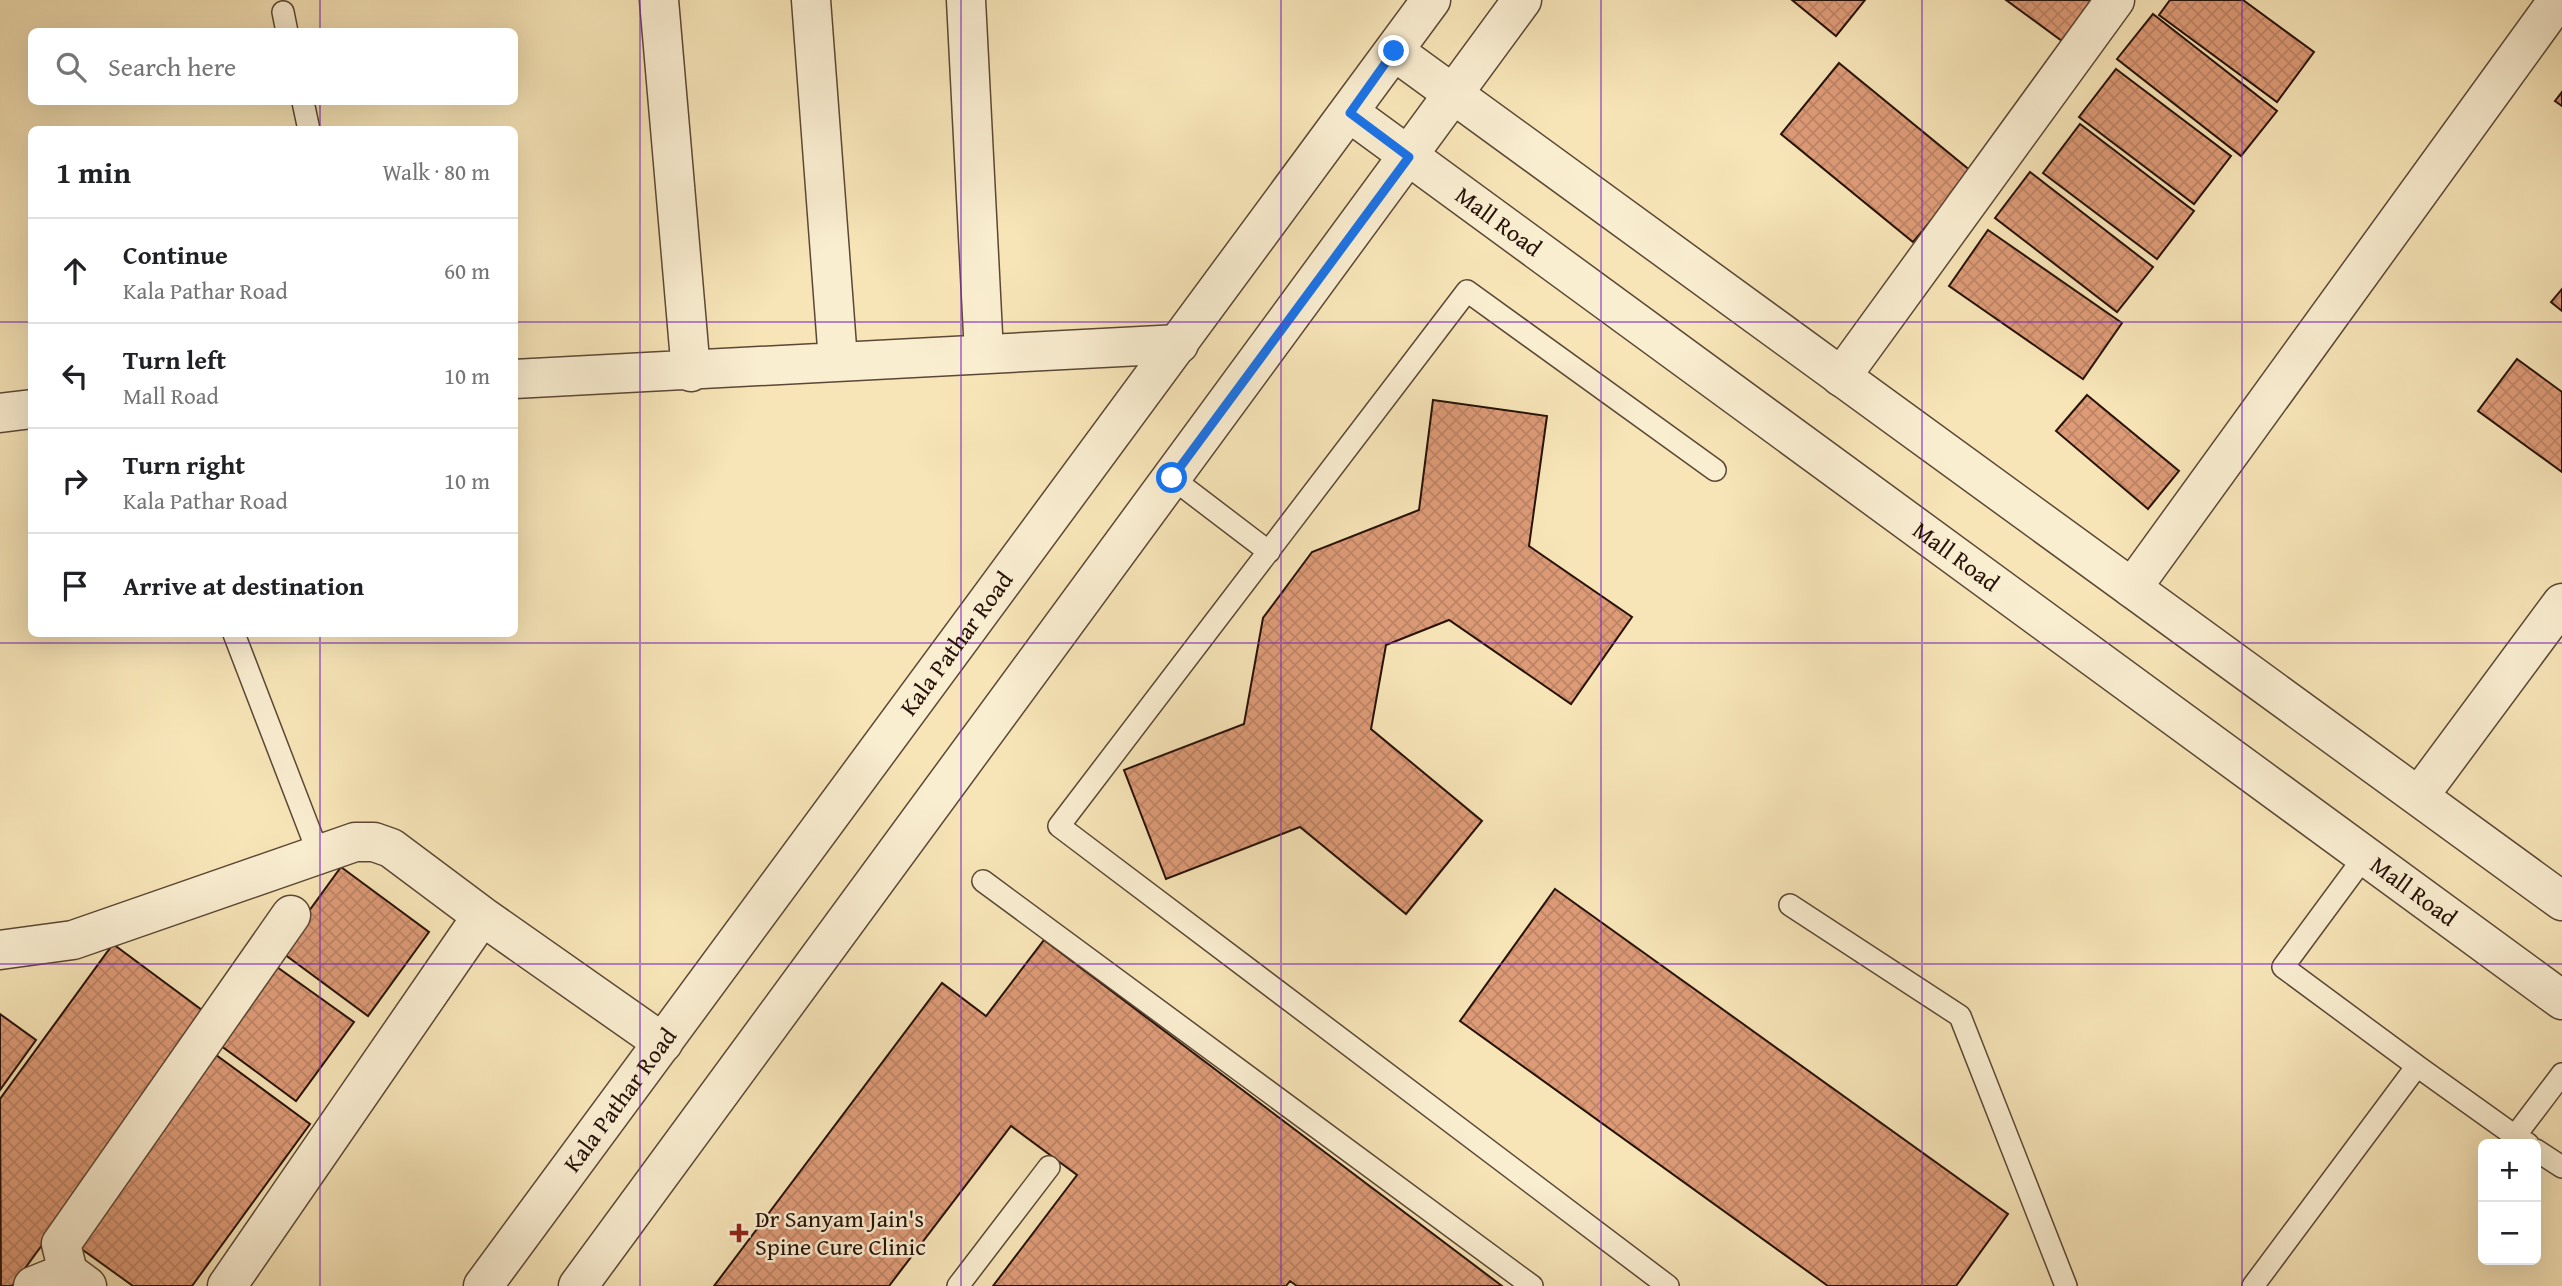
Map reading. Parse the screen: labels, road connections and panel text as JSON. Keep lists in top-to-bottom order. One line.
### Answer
{"streets":{"street":["Mall Road","Kala Pathar Road"]},"crossings":[["Mall Road","Kala Pathar Road"]],"places":{"health":["Dr Sanyam Jain's Spine Cure Clinic"]},"page":{"search":"Search here","heading":["1 min","Walk · 80 m"],"list":[["Continue","Kala Pathar Road","60 m"],["Turn left","Mall Road","10 m"],["Turn right","Kala Pathar Road","10 m"],"Arrive at destination"],"map_buttons":["+","−"]}}
